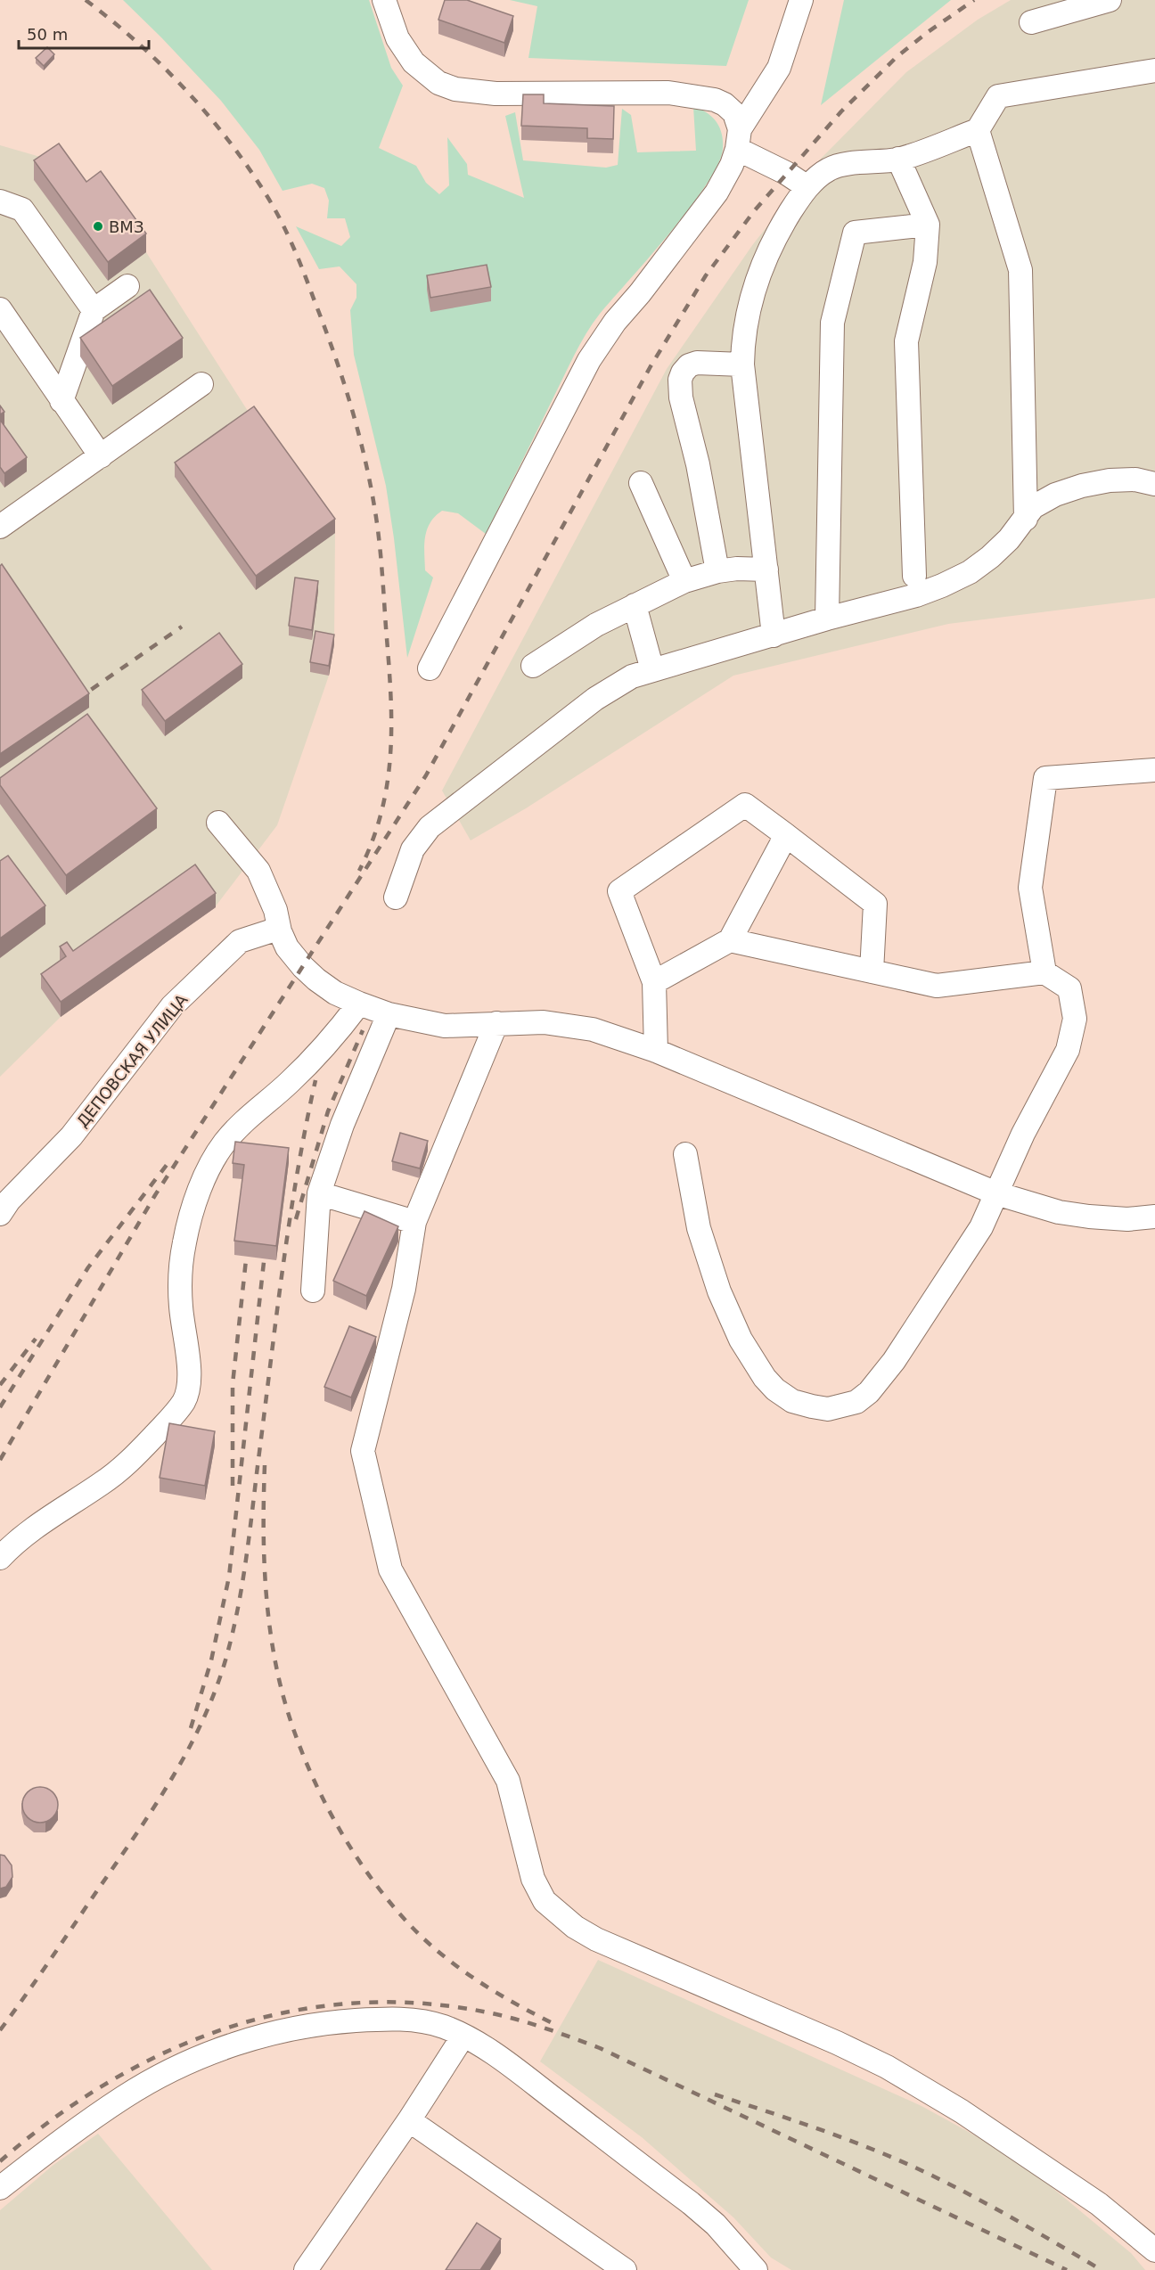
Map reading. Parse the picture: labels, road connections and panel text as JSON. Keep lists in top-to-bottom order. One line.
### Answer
{"streets":{"street":["ДЕПОВСКАЯ УЛИЦА"]},"places":["ВМЗ"],"scale_bar":"50 m"}
